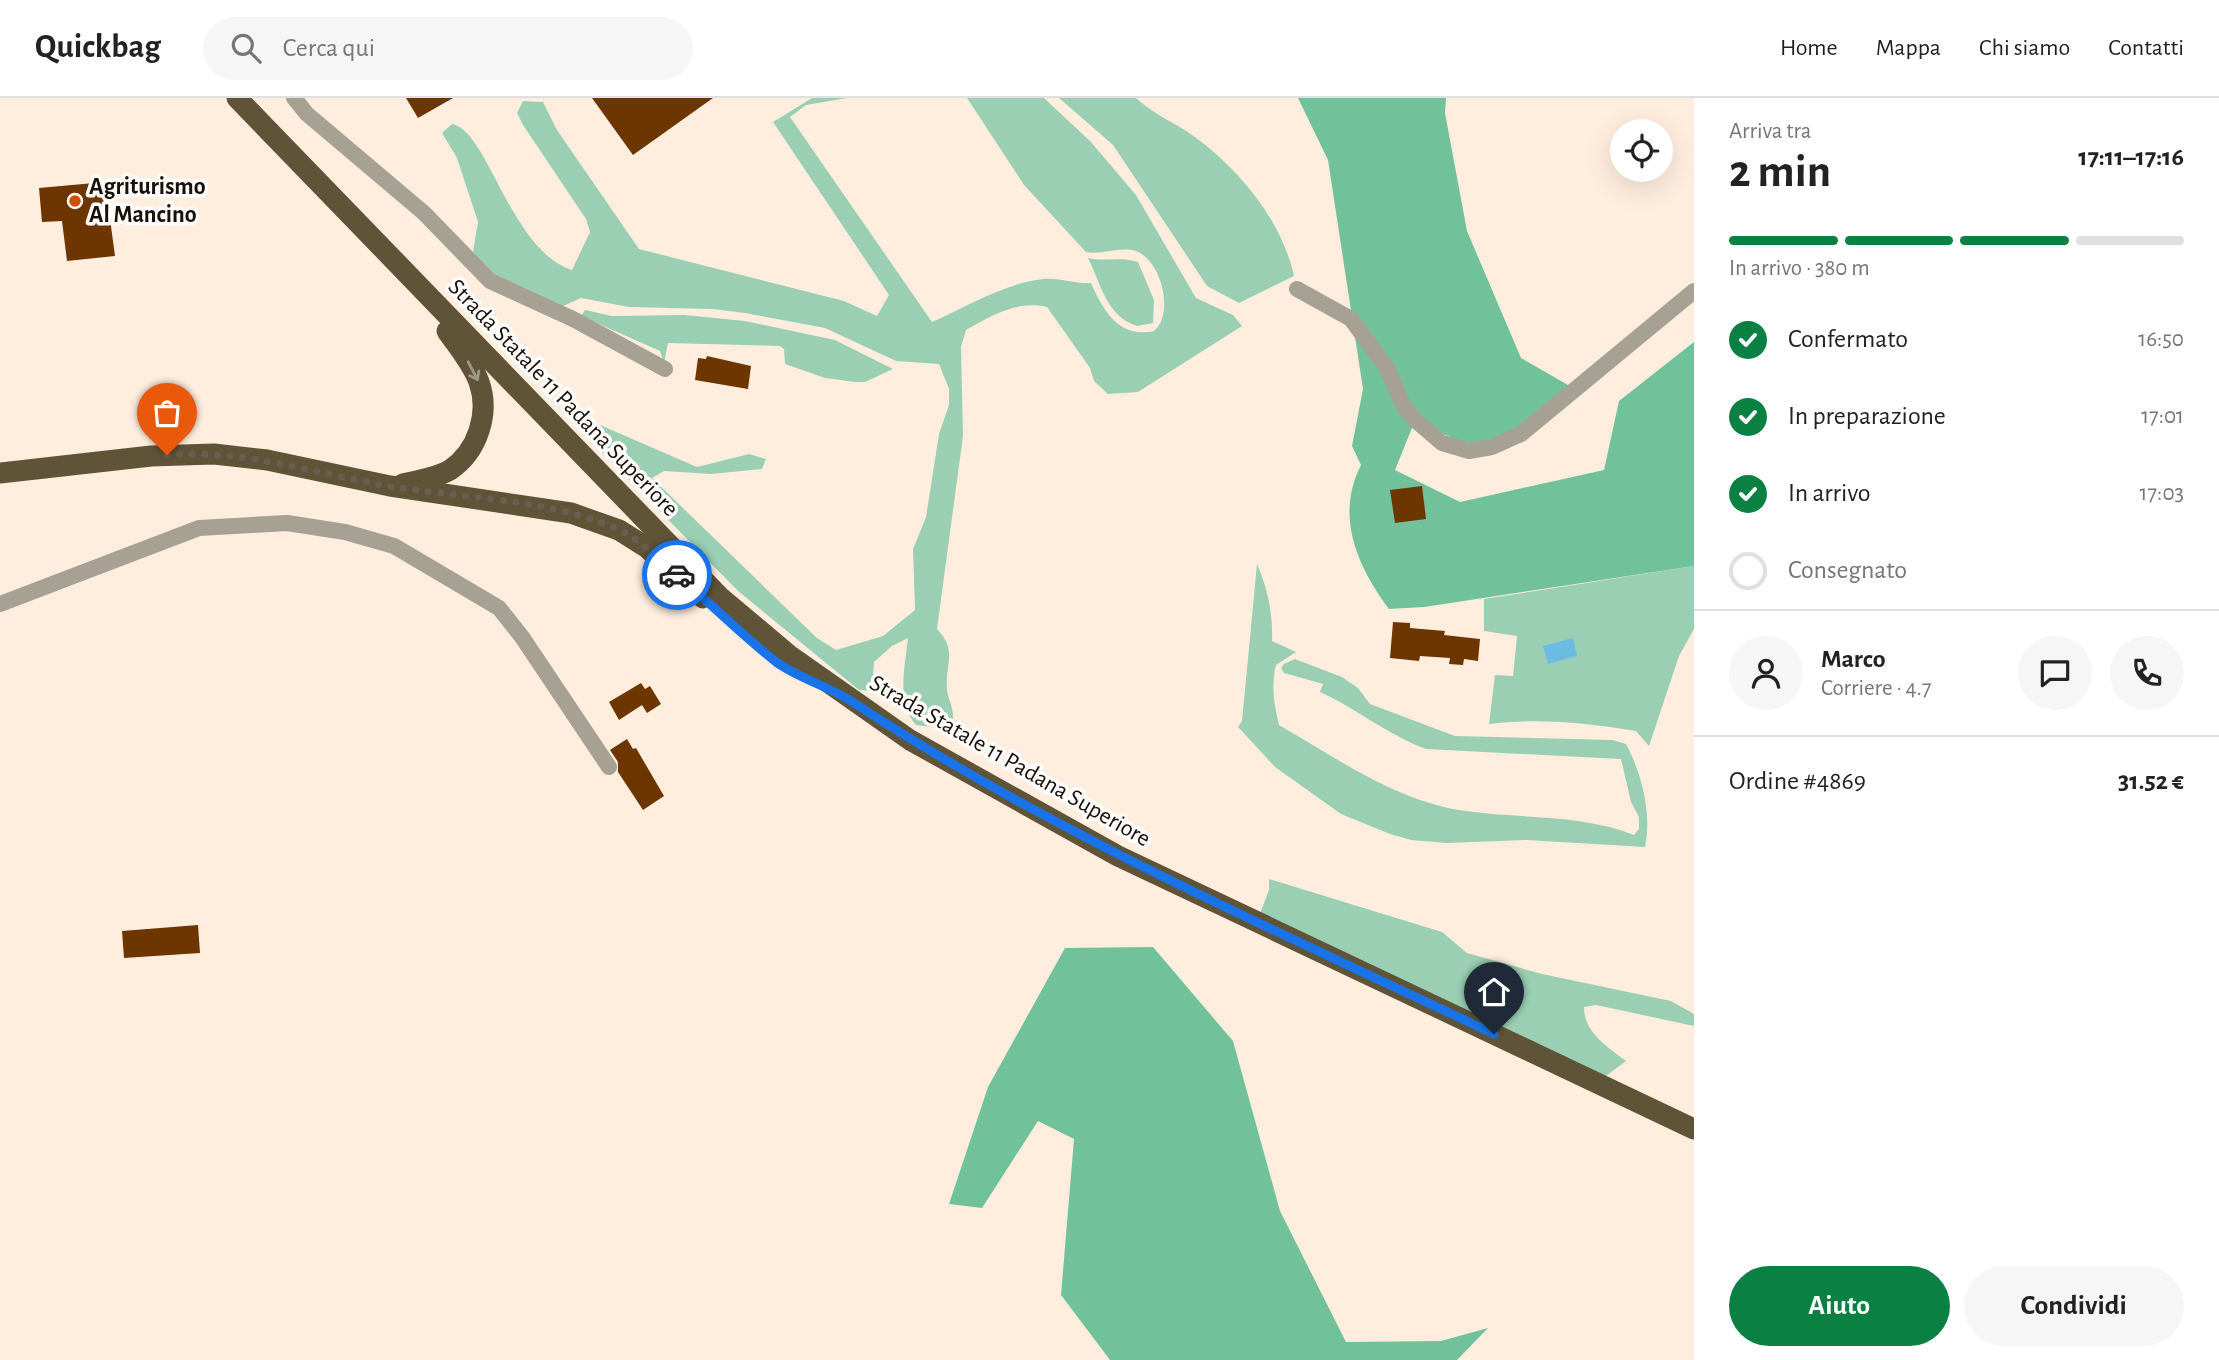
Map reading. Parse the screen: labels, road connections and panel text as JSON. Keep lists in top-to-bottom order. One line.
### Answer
{"streets":{"highway":["Strada Statale 11 Padana Superiore"]},"places":["Agriturismo Al Mancino"],"page":{"header":"Quickbag","search":"Cerca qui","nav":["Home","Mappa","Chi siamo","Contatti"],"heading":["2 min","Arriva tra","17:11–17:16"],"panel":["Marco","Corriere · 4.7","Ordine #4869","31.52 €"],"bar":"In arrivo · 380 m","list":[["Confermato","16:50"],["In preparazione","17:01"],["In arrivo","17:03"],"Consegnato"],"buttons":["Aiuto","Condividi"]}}
